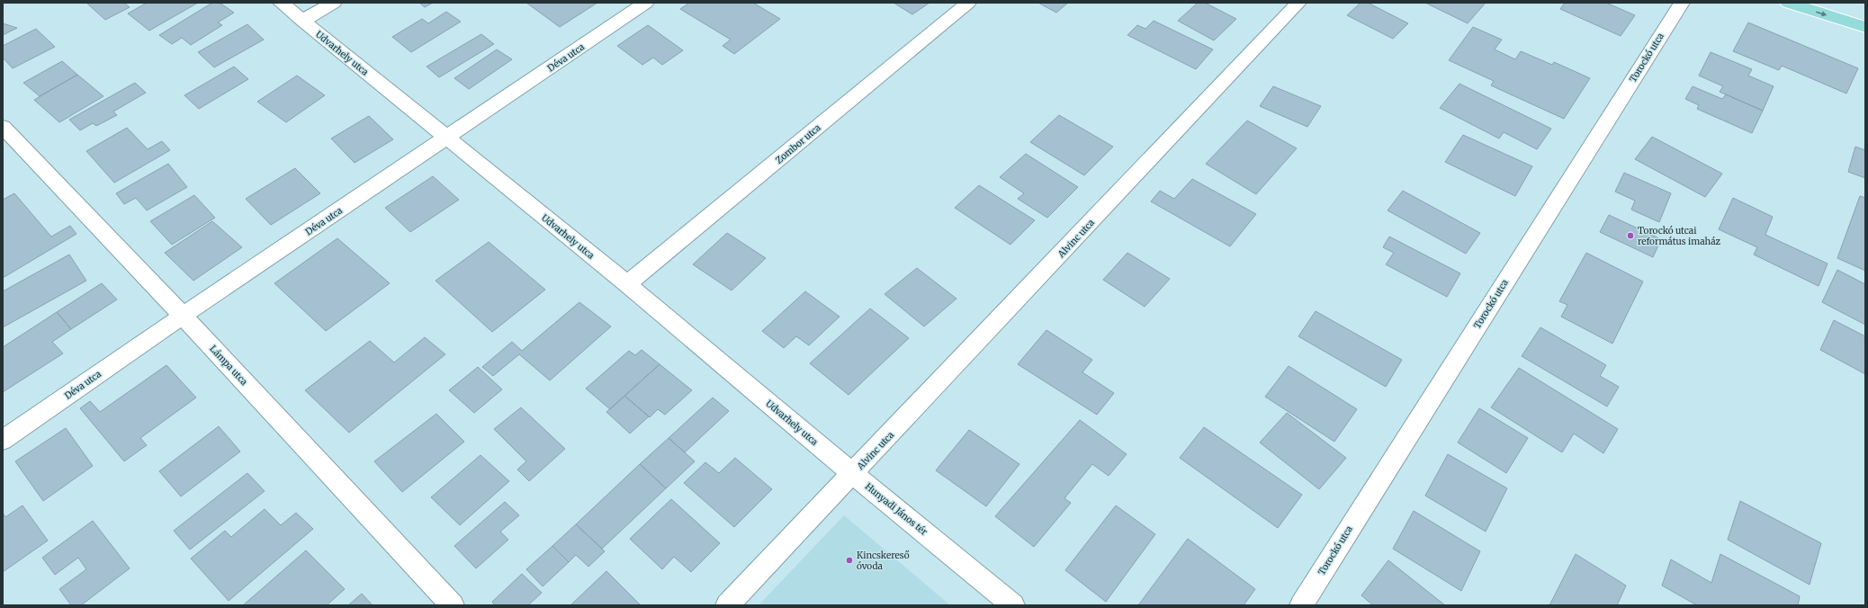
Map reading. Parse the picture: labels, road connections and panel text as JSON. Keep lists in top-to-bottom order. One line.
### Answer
{"streets":{"street":["Udvarhely utca","Déva utca","Torockó utca","Zombor utca","Alvinc utca","Lámpa utca","Hunyadi János tér"]},"crossings":[["Udvarhely utca","Déva utca"],["Udvarhely utca","Zombor utca"],["Udvarhely utca","Alvinc utca"],["Udvarhely utca","Hunyadi János tér"],["Déva utca","Lámpa utca"],["Alvinc utca","Hunyadi János tér"]],"places":["Torockó utcai református imaház","Kincskereső óvoda"]}
